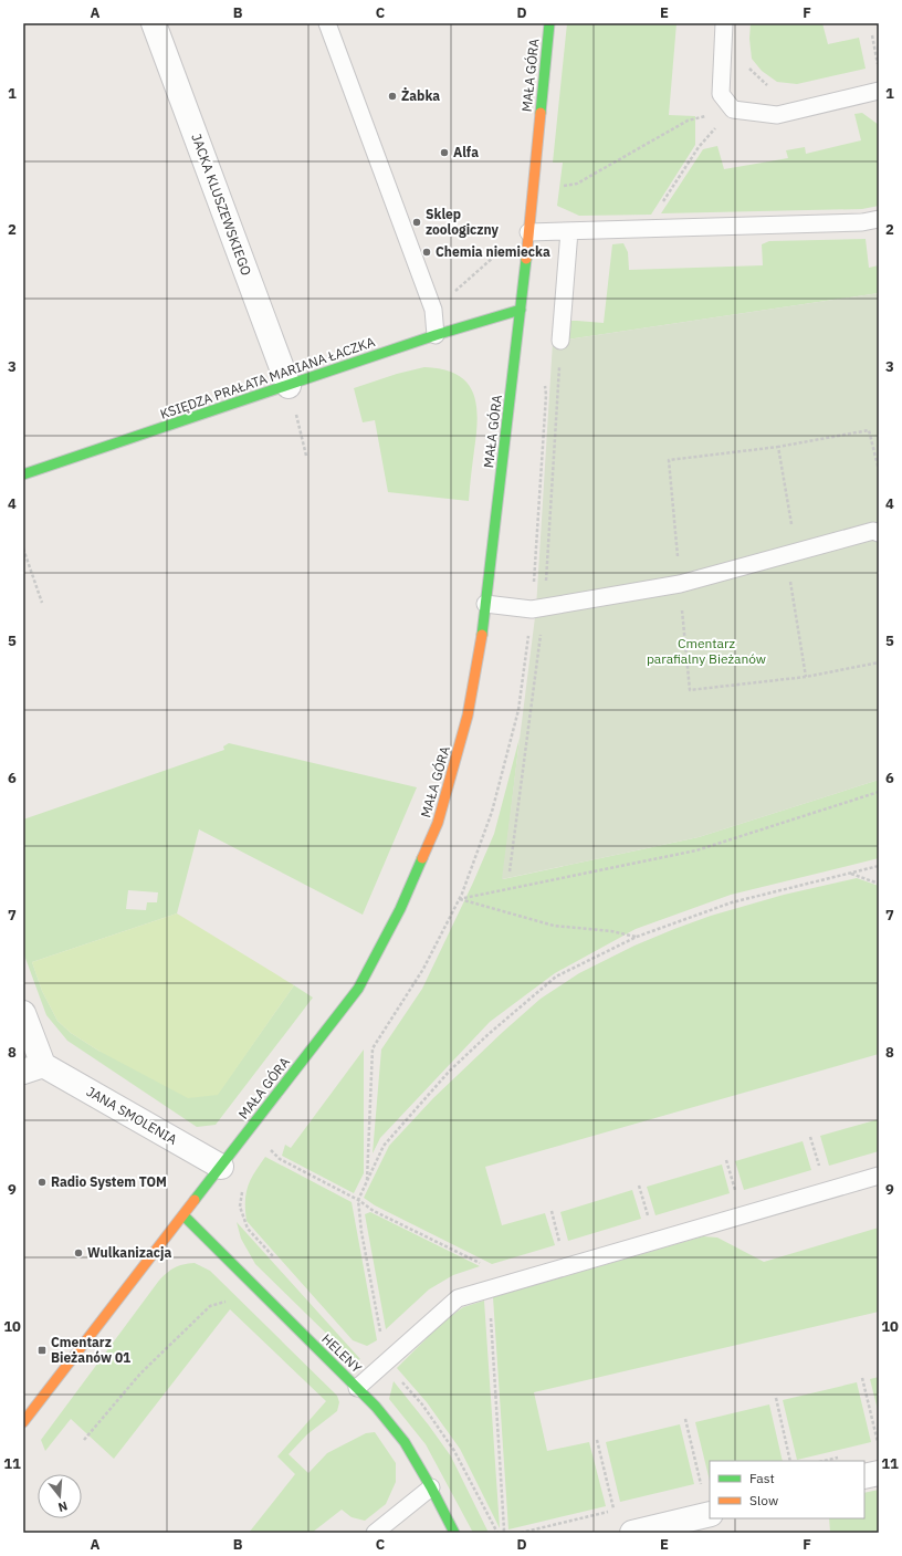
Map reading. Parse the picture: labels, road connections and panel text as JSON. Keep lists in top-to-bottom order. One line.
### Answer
{"streets":{"street":["MAŁA GÓRA","JACKA KLUSZEWSKIEGO","KSIĘDZA PRAŁATA MARIANA ŁACZKA","JANA SMOLENIA","HELENY"]},"crossings":[["MAŁA GÓRA","KSIĘDZA PRAŁATA MARIANA ŁACZKA"],["MAŁA GÓRA","JANA SMOLENIA"],["MAŁA GÓRA","HELENY"],["JACKA KLUSZEWSKIEGO","KSIĘDZA PRAŁATA MARIANA ŁACZKA"]],"parks":["Cmentarz parafialny Bieżanów"],"places":{"other":["Żabka","Alfa","Sklep zoologiczny","Chemia niemiecka","Radio System TOM","Wulkanizacja"],"transit":["Cmentarz Bieżanów 01"]},"legend":["Fast","Slow"],"north":"bottom","grid":{"columns":["A","B","C","D","E","F"],"rows":["1","2","3","4","5","6","7","8","9","10","11"]}}
